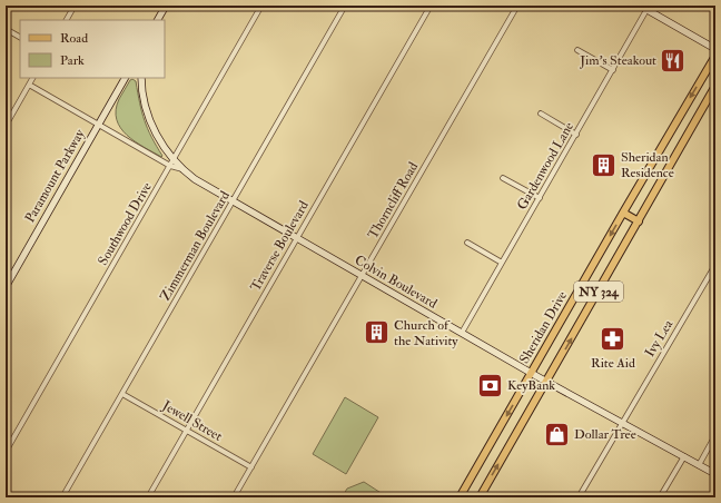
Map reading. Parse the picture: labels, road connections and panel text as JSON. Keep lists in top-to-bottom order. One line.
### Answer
{"streets":{"main road":["NY 324","Sheridan Drive"],"street":["Gardenwood Lane","Paramount Parkway","Thorncliff Road","Southwood Drive","Zimmerman Boulevard","Traverse Boulevard","Colvin Boulevard","Ivy Lea","Jewell Street"]},"crossings":[["Gardenwood Lane","Colvin Boulevard"],["Thorncliff Road","Colvin Boulevard"],["Thorncliff Road","Jewell Street"],["Southwood Drive","Colvin Boulevard"],["Zimmerman Boulevard","Colvin Boulevard"],["Zimmerman Boulevard","Jewell Street"],["Traverse Boulevard","Colvin Boulevard"],["Traverse Boulevard","Jewell Street"],["Colvin Boulevard","NY 324"],["Colvin Boulevard","Sheridan Drive"],["Colvin Boulevard","Ivy Lea"]],"places":{"restaurant":["Jim's Steakout"],"building":["Sheridan Residence","Church of the Nativity"],"pharmacy":["Rite Aid"],"bank":["KeyBank"],"shop":["Dollar Tree"]},"legend":["Road","Park"]}
